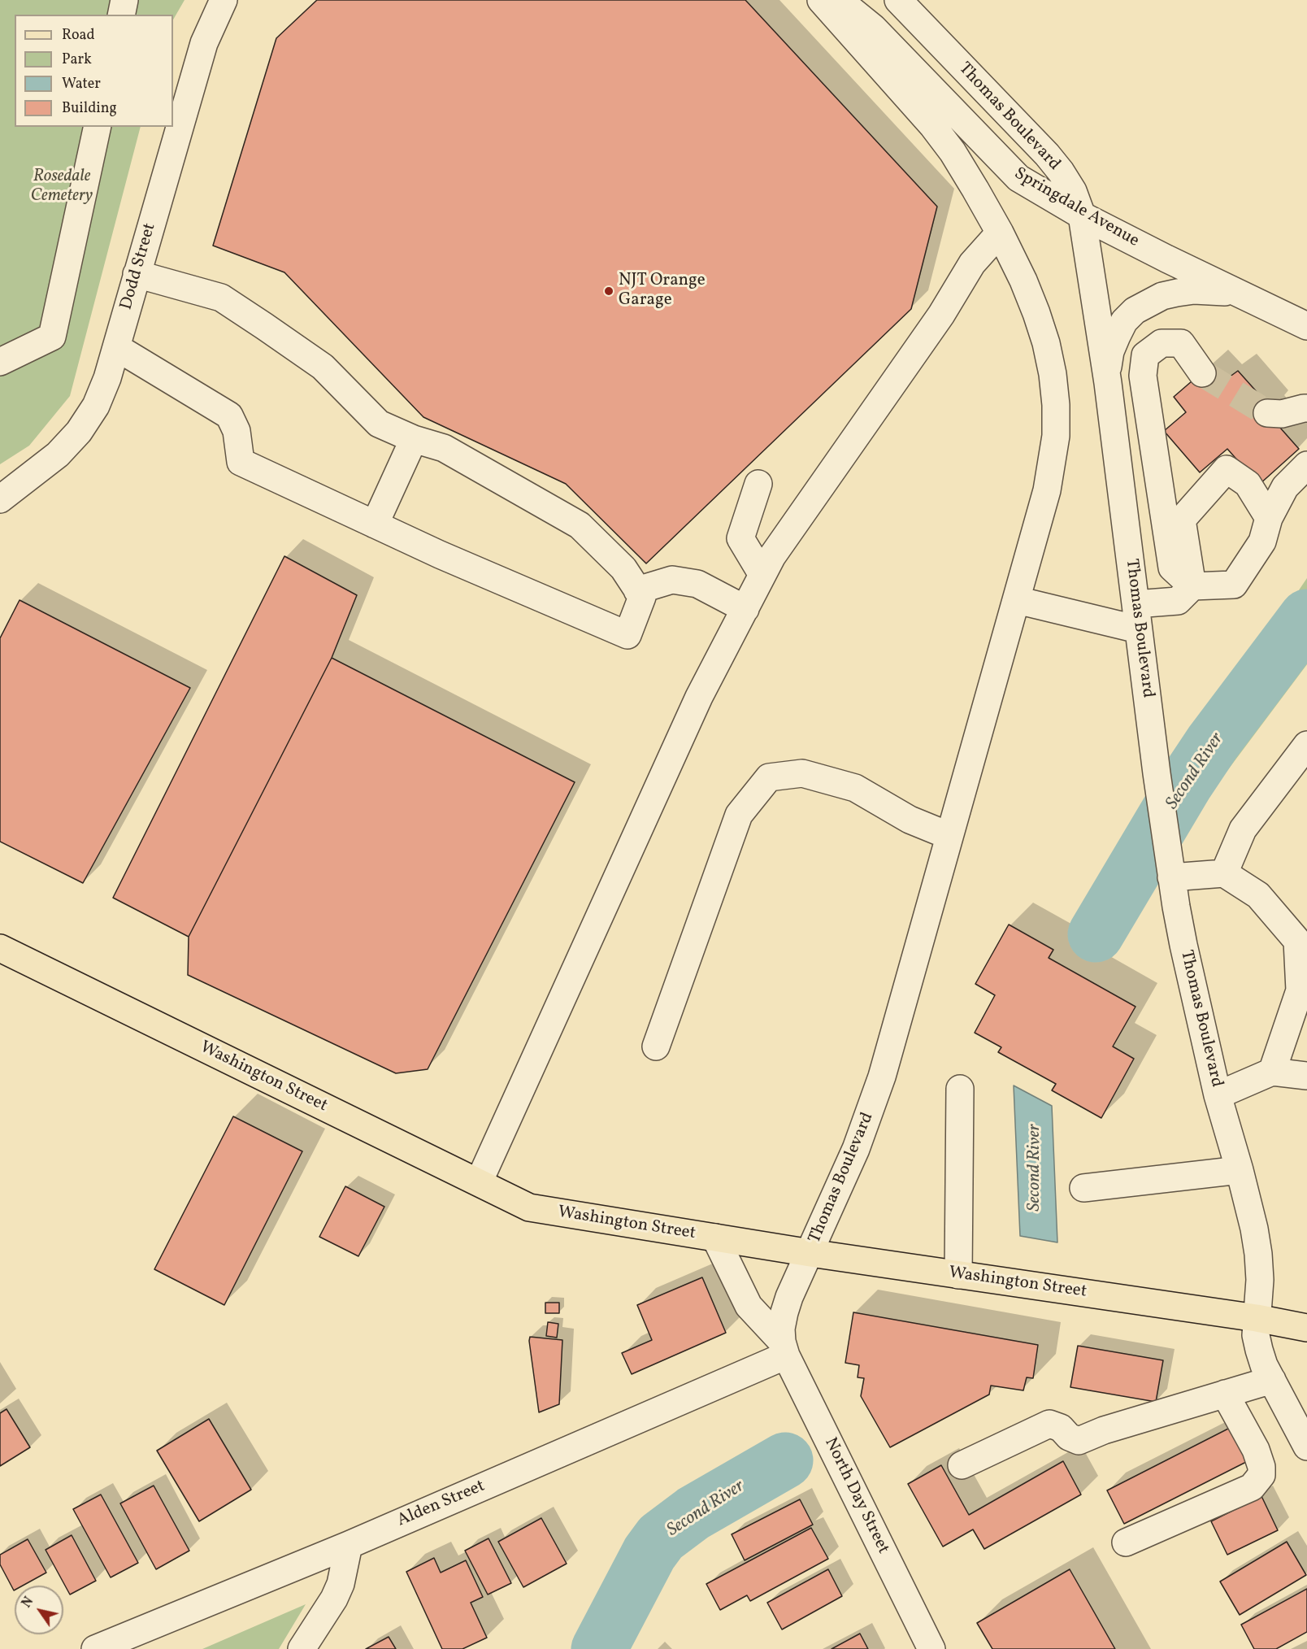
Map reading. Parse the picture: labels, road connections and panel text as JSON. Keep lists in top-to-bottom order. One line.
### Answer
{"streets":{"main road":["Washington Street"],"street":["Thomas Boulevard","Springdale Avenue","Dodd Street","North Day Street","Alden Street"]},"crossings":[["Thomas Boulevard","Springdale Avenue"],["Thomas Boulevard","Washington Street"],["Thomas Boulevard","North Day Street"],["Washington Street","North Day Street"],["North Day Street","Alden Street"]],"water":["Second River"],"parks":["Rosedale Cemetery"],"places":["NJT Orange Garage"],"legend":["Road","Park","Water","Building"],"north":"top left"}
